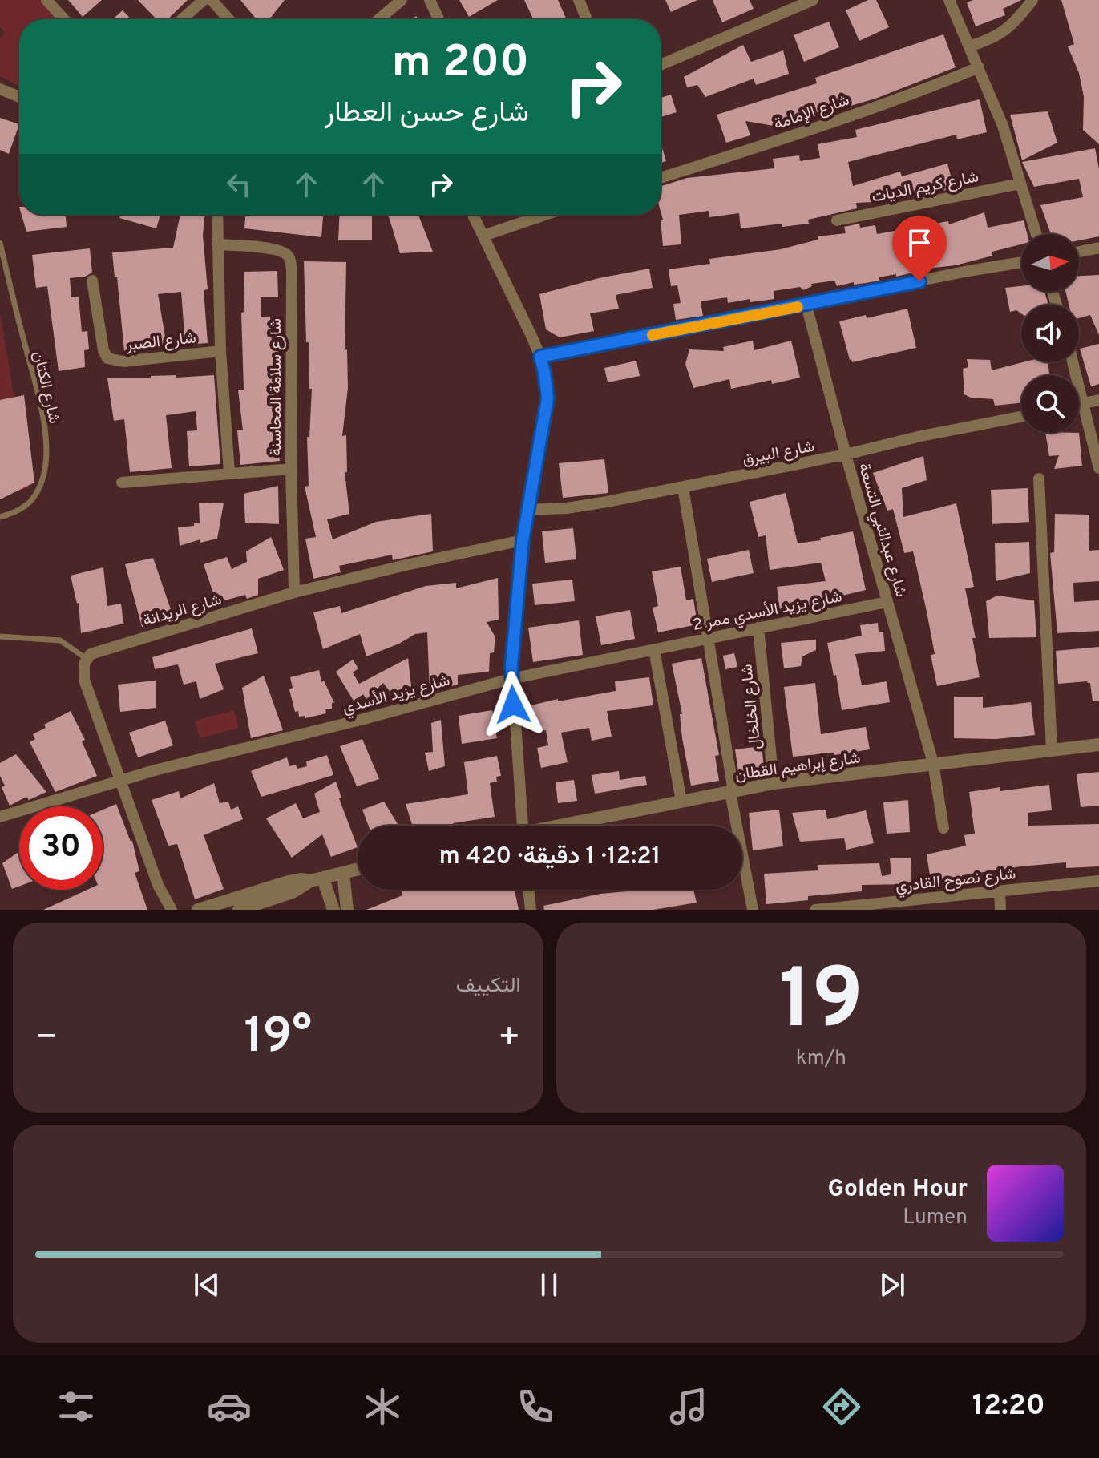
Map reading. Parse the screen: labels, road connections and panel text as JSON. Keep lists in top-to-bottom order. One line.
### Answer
{"streets":{"street":["شارع الإمامة","شارع كريم الديات","شارع الصبر","شارع سلامة المحاسنة","شارع البيرق","شارع عبدالنبي التسعة","شارع الريدانة","شارع يزيد الأسدي ممر 2","شارع يزيد الأسدي","شارع الخلخال","شارع إبراهيم القطان","شارع نصوح القادري"],"lane":["شارع الكتان"]},"crossings":[["شارع الصبر","شارع سلامة المحاسنة"],["شارع سلامة المحاسنة","شارع الريدانة"],["شارع البيرق","شارع عبدالنبي التسعة"],["شارع عبدالنبي التسعة","شارع يزيد الأسدي ممر 2"],["شارع عبدالنبي التسعة","شارع إبراهيم القطان"],["شارع يزيد الأسدي ممر 2","شارع يزيد الأسدي"],["شارع يزيد الأسدي ممر 2","شارع الخلخال"],["شارع الخلخال","شارع إبراهيم القطان"]],"north":"right","page":{"turn":["200 m","شارع حسن العطار"],"limit":"30","trip":"12:21 · 1 دقيقة · 420 m","tile":[["19","km/h"],"التكييف"],"heat":["−","19°","+"],"song":["Golden Hour","Lumen"],"tabs":"12:20"}}
